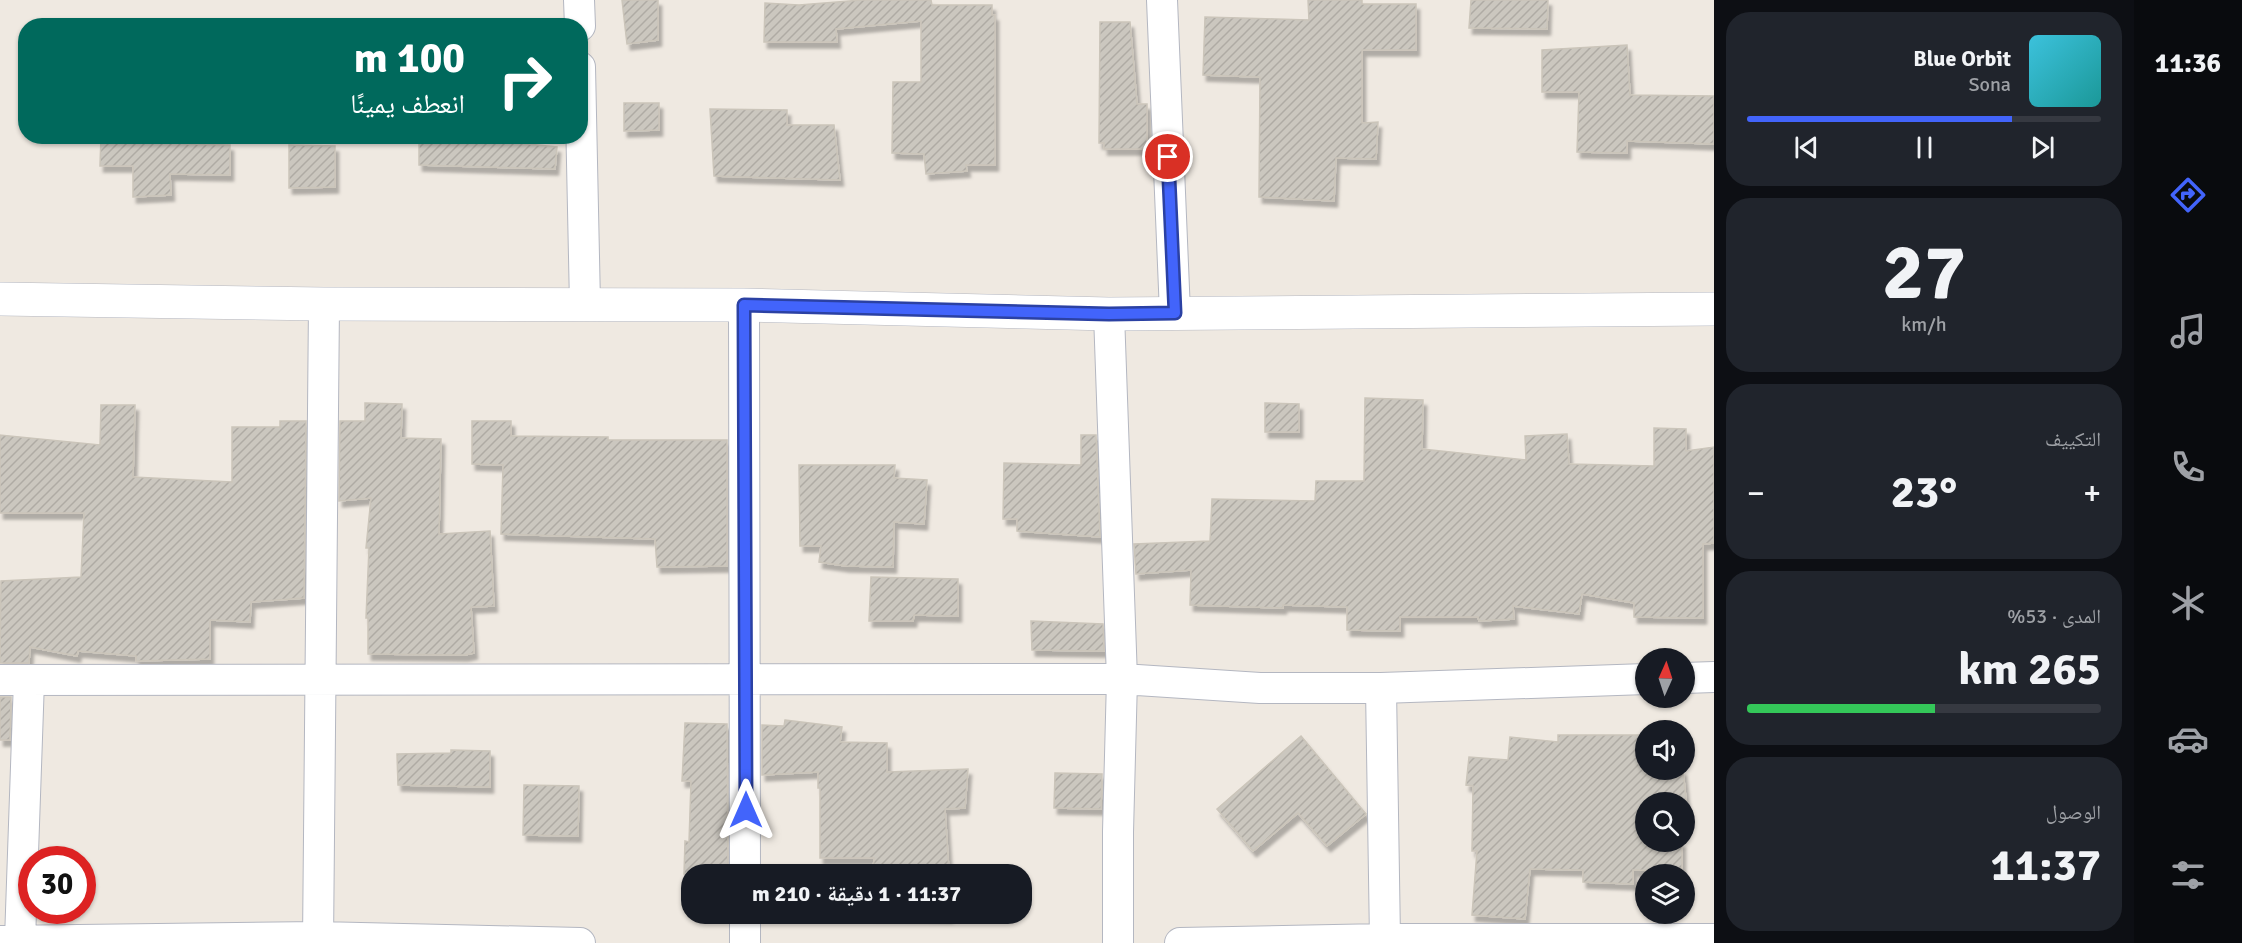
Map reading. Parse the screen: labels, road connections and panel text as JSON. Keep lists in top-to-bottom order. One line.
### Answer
{"north":"top","page":{"tabs":"11:36","turn":["100 m","انعطف يمينًا"],"song":["Blue Orbit","Sona"],"tile":[["27","km/h"],"التكييف",["المدى · 53%","265 km"],["الوصول","11:37"]],"heat":["−","23°","+"],"limit":"30","trip":"11:37 · 1 دقيقة · 210 m"}}
